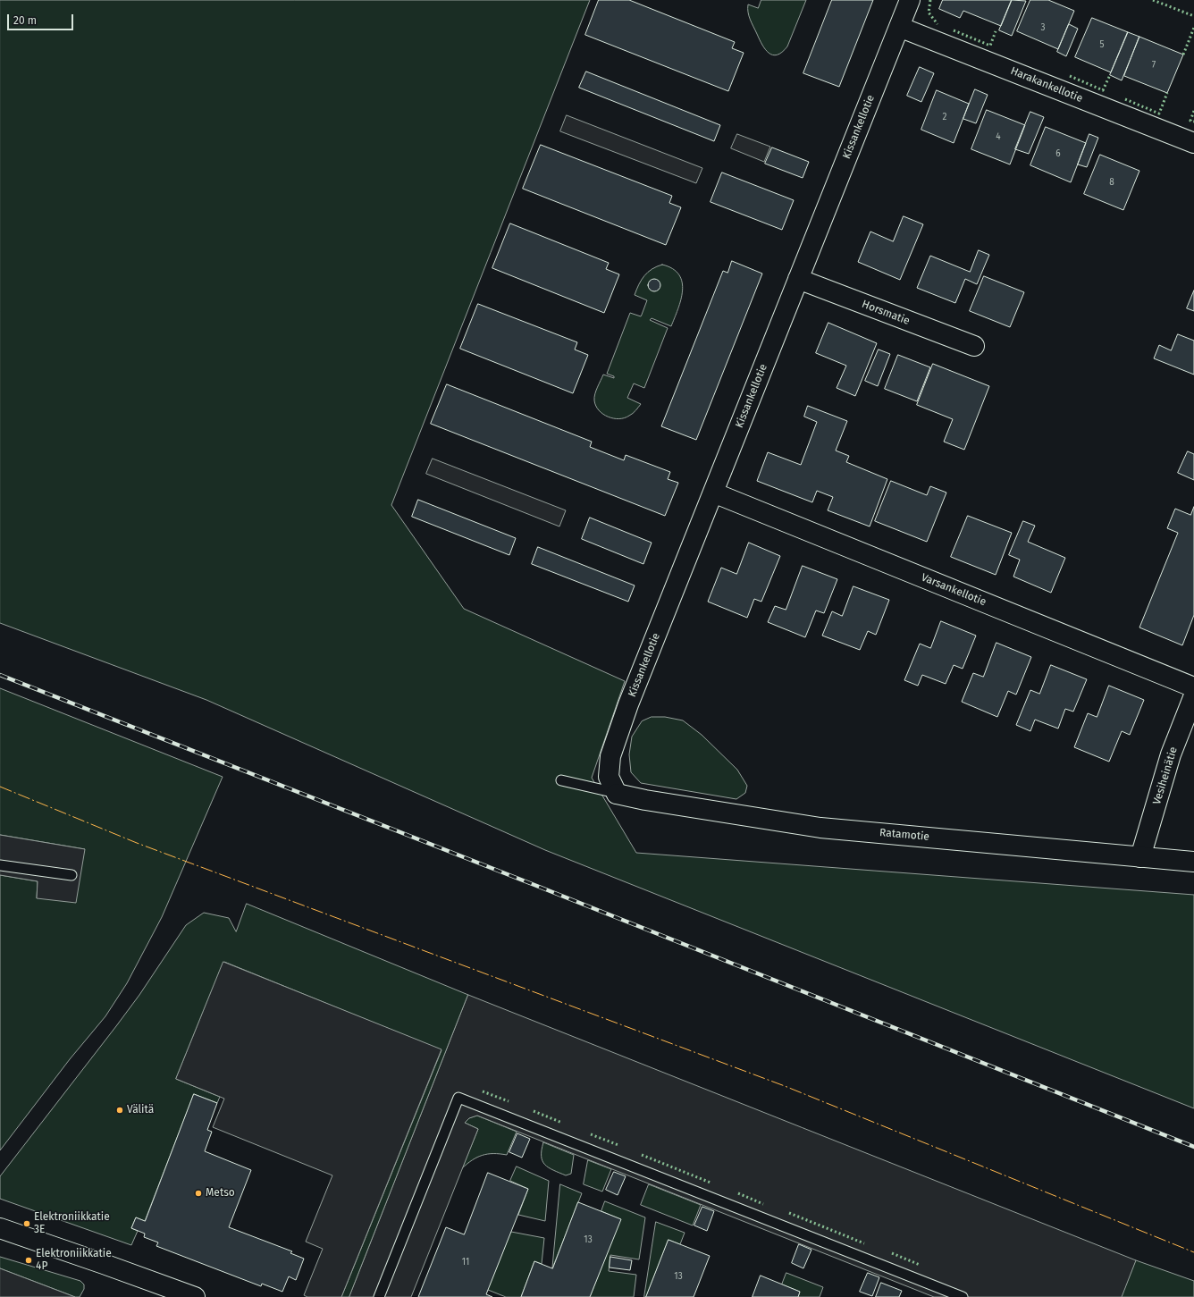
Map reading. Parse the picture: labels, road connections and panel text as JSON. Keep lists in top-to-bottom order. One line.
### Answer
{"streets":{"street":["Harakankellotie","Kissankellotie","Horsmatie","Varsankellotie","Vesiheinätie","Ratamotie"]},"crossings":[["Harakankellotie","Kissankellotie"],["Kissankellotie","Horsmatie"],["Kissankellotie","Varsankellotie"],["Kissankellotie","Ratamotie"],["Vesiheinätie","Ratamotie"]],"places":["Välitä","Metso","Elektroniikkatie 3E","Elektroniikkatie 4P"],"house_numbers":["3","5","7","2","4","6","8","13","11","13"],"scale_bar":"20 m"}
